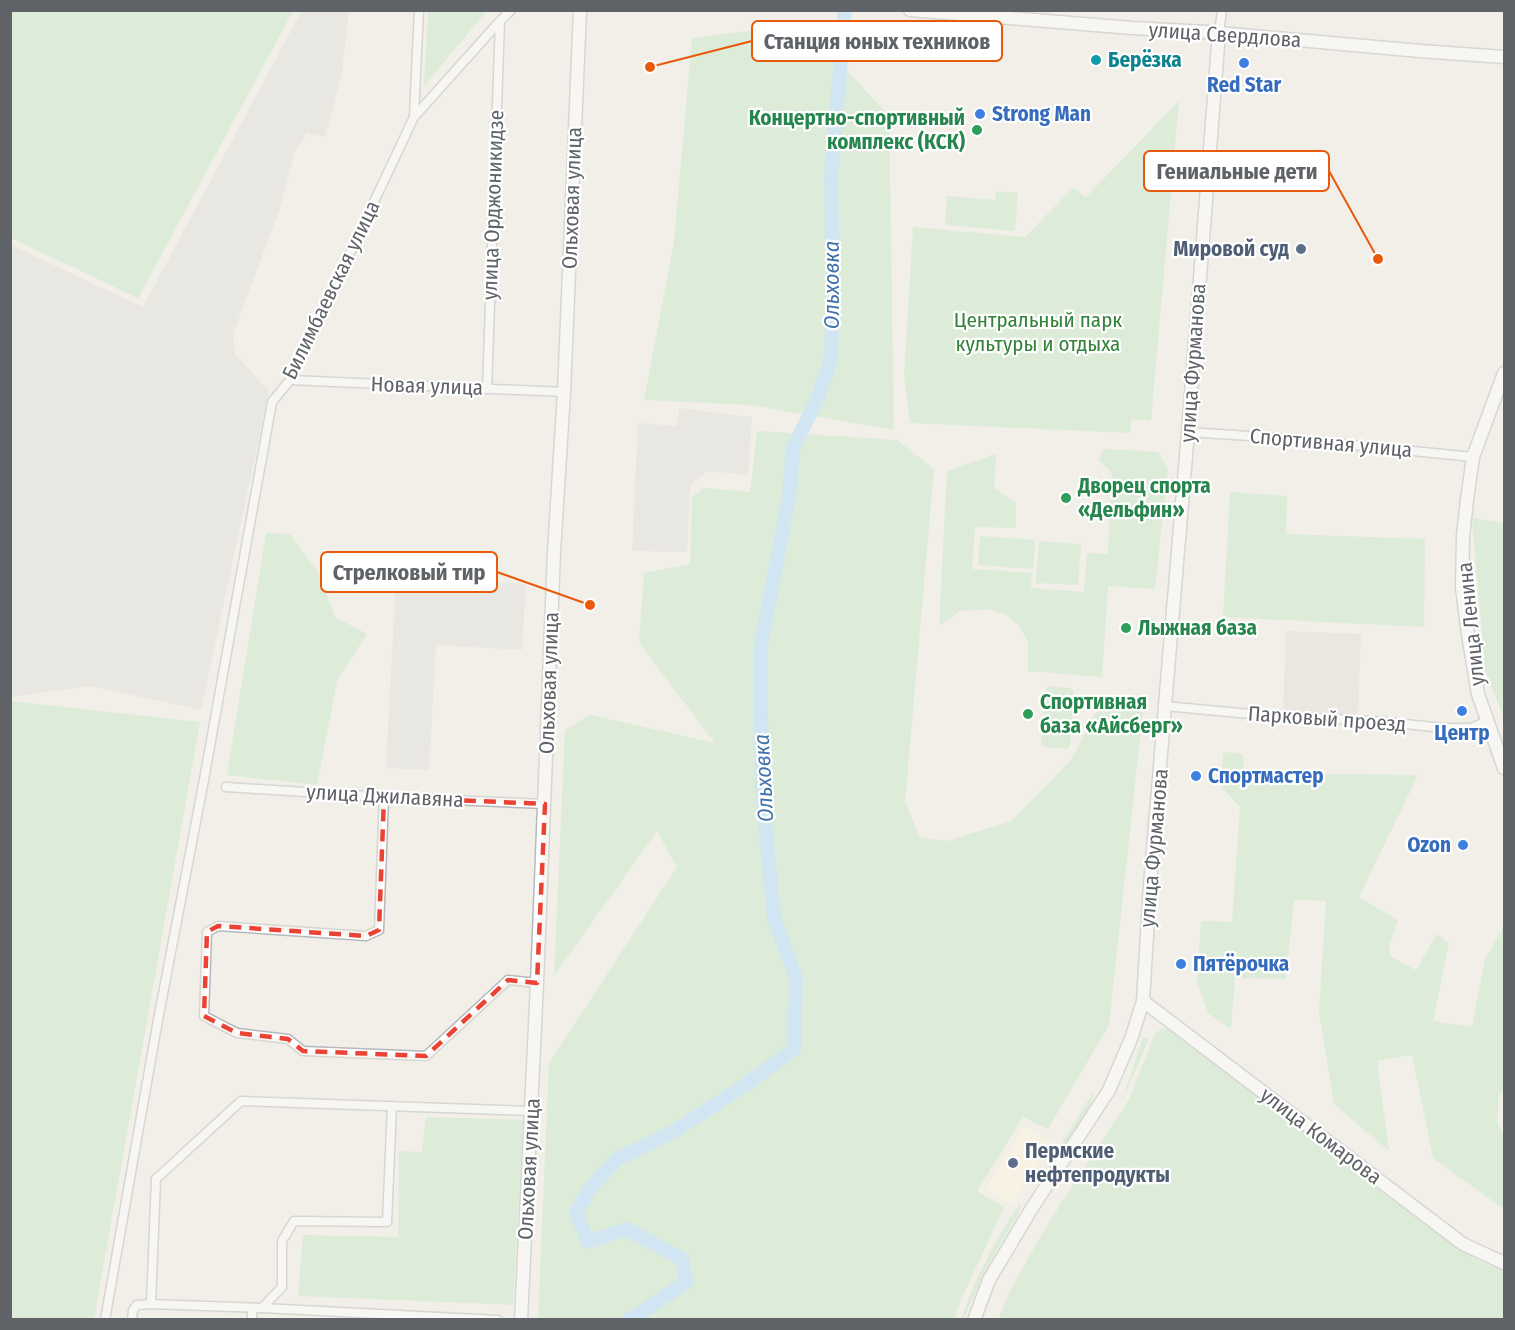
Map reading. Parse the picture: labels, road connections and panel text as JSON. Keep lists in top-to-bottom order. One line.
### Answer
{"streets":{"main road":["улица Свердлова","Ольховая улица","улица Фурманова","улица Ленина","улица Комарова"],"street":["улица Орджоникидзе","Билимбаевская улица","Новая улица","Спортивная улица","Парковый проезд","улица Джилавяна"]},"crossings":[["улица Свердлова","улица Фурманова"],["Ольховая улица","Новая улица"],["Ольховая улица","улица Джилавяна"],["улица Орджоникидзе","Билимбаевская улица"],["улица Орджоникидзе","Новая улица"],["Билимбаевская улица","Новая улица"],["улица Фурманова","Спортивная улица"],["улица Фурманова","Парковый проезд"],["улица Фурманова","улица Комарова"],["Спортивная улица","улица Ленина"],["улица Ленина","Парковый проезд"]],"water":["Ольховка"],"parks":["Центральный парк культуры и отдыха"],"places":["Берёзка","Red Star","Станция юных техников","Strong Man","Концертно-спортивный комплекс (КСК)","Мировой суд","Гениальные дети","Дворец спорта «Дельфин»","Стрелковый тир","Лыжная база","Центр","Спортивная база «Айсберг»","Спортмастер","Ozon","Пятёрочка","Пермские нефтепродукты"]}
